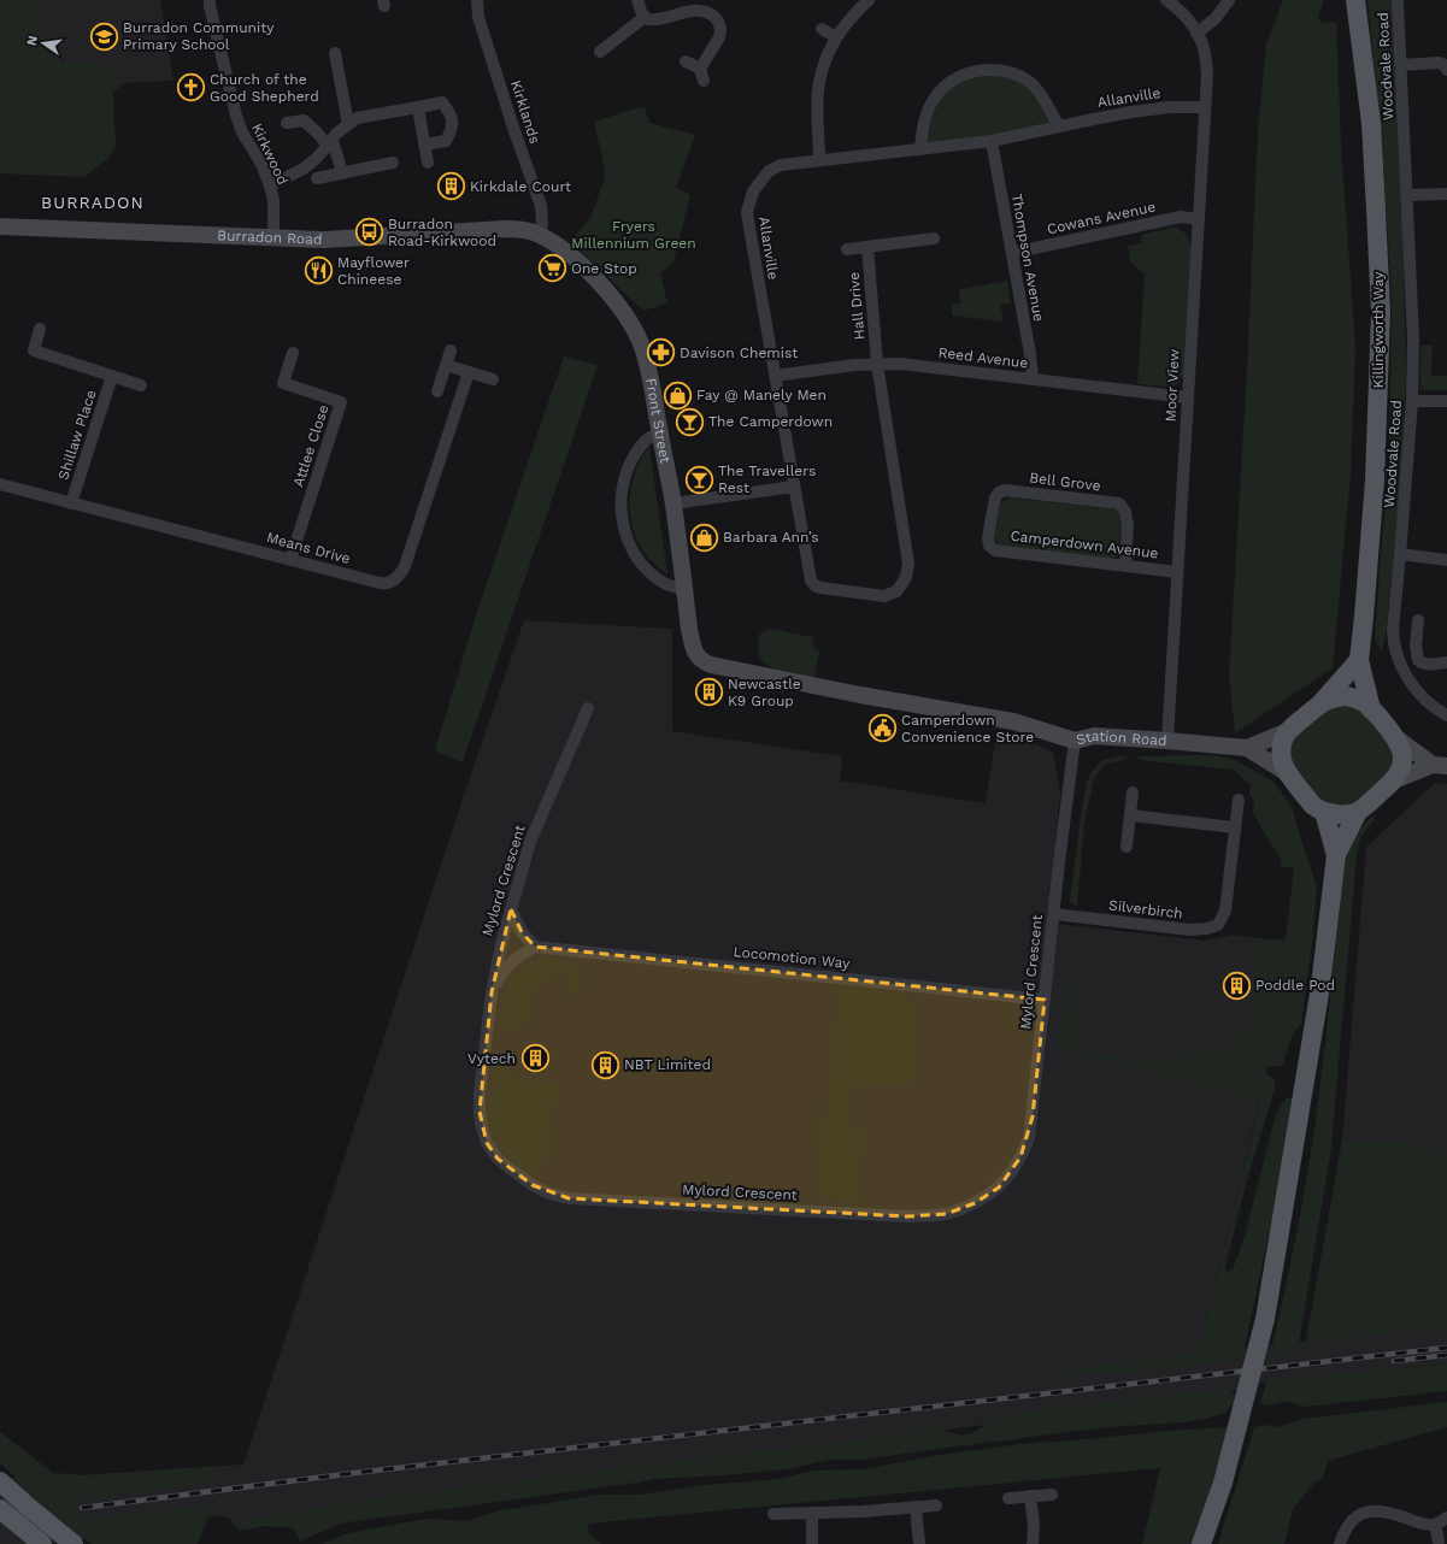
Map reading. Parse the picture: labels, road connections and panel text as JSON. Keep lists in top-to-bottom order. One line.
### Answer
{"streets":{"main road":["Burradon Road","Killingworth Way","Front Street","Station Road"],"street":["Woodvale Road","Allanville","Kirklands","Kirkwood","Cowans Avenue","Thompson Avenue","Hall Drive","Reed Avenue","Moor View","Shillaw Place","Attlee Close","Bell Grove","Camperdown Avenue","Means Drive","Mylord Crescent","Silverbirch","Locomotion Way"]},"crossings":[["Allanville","Thompson Avenue"],["Allanville","Hall Drive"],["Allanville","Reed Avenue"],["Allanville","Moor View"],["Kirklands","Burradon Road"],["Kirklands","Front Street"],["Kirkwood","Burradon Road"],["Cowans Avenue","Thompson Avenue"],["Cowans Avenue","Moor View"],["Burradon Road","Front Street"],["Thompson Avenue","Reed Avenue"],["Hall Drive","Reed Avenue"],["Killingworth Way","Station Road"],["Reed Avenue","Moor View"],["Moor View","Camperdown Avenue"],["Moor View","Station Road"],["Front Street","Station Road"],["Shillaw Place","Means Drive"],["Attlee Close","Means Drive"],["Bell Grove","Camperdown Avenue"],["Station Road","Mylord Crescent"],["Mylord Crescent","Silverbirch"],["Mylord Crescent","Locomotion Way"]],"districts":["BURRADON"],"parks":["Fryers Millennium Green"],"places":{"school or university":["Burradon Community Primary School"],"church":["Church of the Good Shepherd"],"building":["Kirkdale Court","Newcastle K9 Group","Poddle Pod","Vytech","NBT Limited"],"bus stop":["Burradon Road-Kirkwood"],"supermarket":["One Stop"],"restaurant":["Mayflower Chineese"],"pharmacy":["Davison Chemist"],"shop":["Fay @ Manely Men","Barbara Ann’s"],"bar":["The Camperdown","The Travellers Rest"],"public building":["Camperdown Convenience Store"]},"north":"left"}
